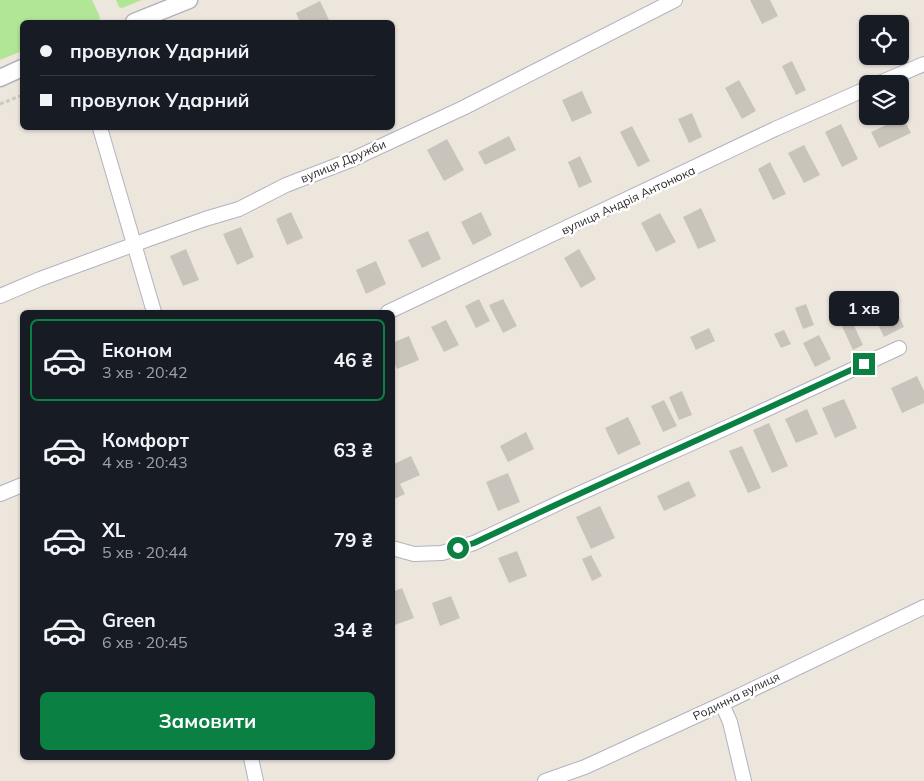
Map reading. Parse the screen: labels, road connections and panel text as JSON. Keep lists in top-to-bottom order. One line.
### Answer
{"streets":{"street":["вулиця Дружби","вулиця Андрія Антонюка","Родинна вулиця"]},"page":{"banner":["провулок Ударний","провулок Ударний"],"bubble":"1 хв","list":[{"name":"Економ","note":"3 хв · 20:42","value":"46 ₴"},{"name":"Комфорт","note":"4 хв · 20:43","value":"63 ₴"},{"name":"XL","note":"5 хв · 20:44","value":"79 ₴"},{"name":"Green","note":"6 хв · 20:45","value":"34 ₴"}],"buttons":"Замовити"}}
